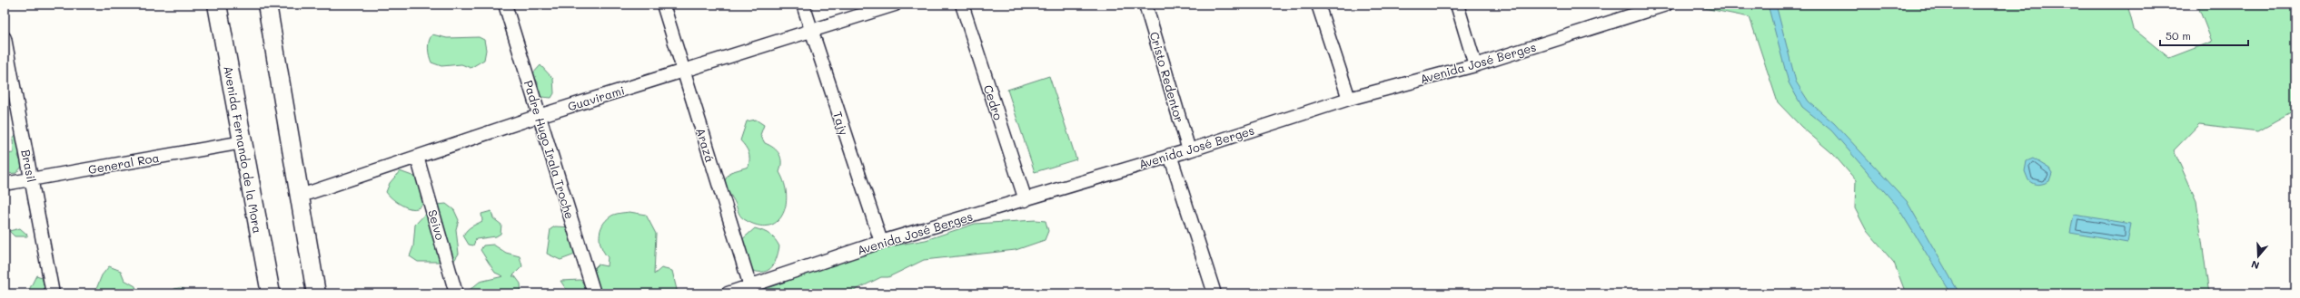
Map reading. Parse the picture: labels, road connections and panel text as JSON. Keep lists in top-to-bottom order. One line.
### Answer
{"streets":{"main road":["Avenida Fernando de la Mora"],"street":["Avenida José Berges","Cristo Redentor","Guavirami","Cedro","Tajy","Arazá","Padre Hugo Irala Troche","General Roa","Brasil","Seivo"]},"crossings":[["Avenida José Berges","Cristo Redentor"],["Avenida José Berges","Cedro"],["Avenida José Berges","Tajy"],["Avenida José Berges","Arazá"],["Guavirami","Tajy"],["Guavirami","Arazá"],["Guavirami","Padre Hugo Irala Troche"],["Guavirami","Seivo"],["Avenida Fernando de la Mora","General Roa"],["General Roa","Brasil"]],"scale_bar":"50 m","north":"bottom"}
